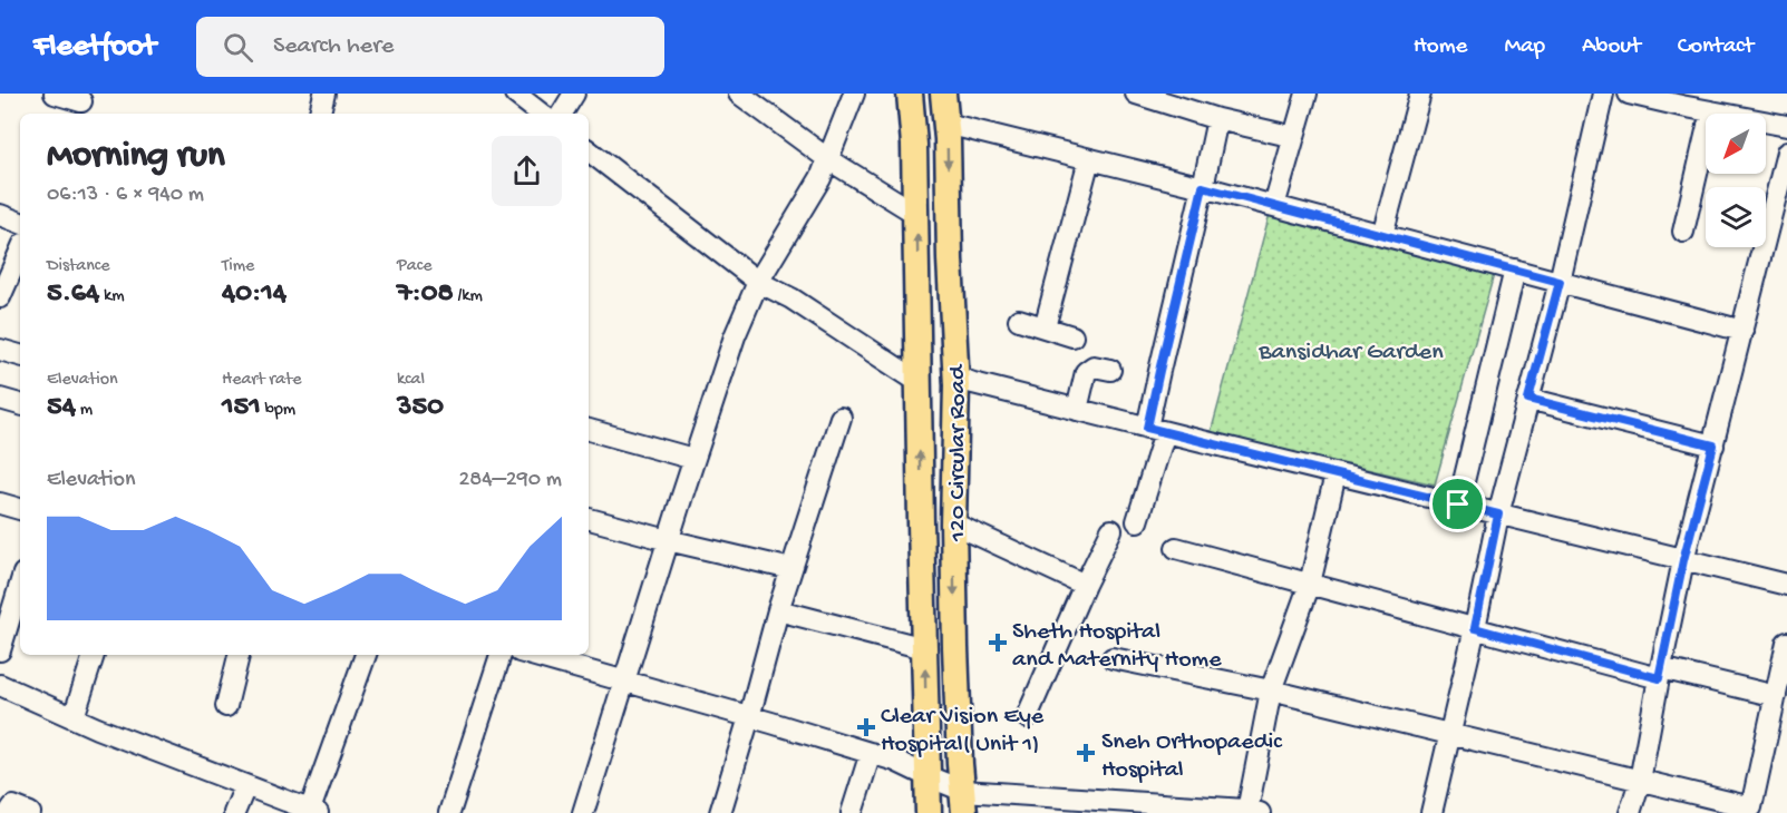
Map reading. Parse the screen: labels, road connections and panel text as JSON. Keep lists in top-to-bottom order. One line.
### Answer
{"streets":{"main road":["120 Circular Road"]},"parks":["Bansidhar Garden"],"places":{"health":["Sheth Hospital and Maternity Home","Clear Vision Eye Hospital( Unit 1)","Sneh Orthopaedic Hospital"]},"north":"bottom left","page":{"header":"Fleetfoot","search":"Search here","nav":["Home","Map","About","Contact"],"heading":["Morning run","06:13 · 6 × 940 m"],"stats":[["Distance","5.64 km"],["Time","40:14"],["Pace","7:08 /km"],["Elevation","54 m"],["Heart rate","151 bpm"],["kcal","350"]],"chart":["Elevation","284–290 m"]}}
